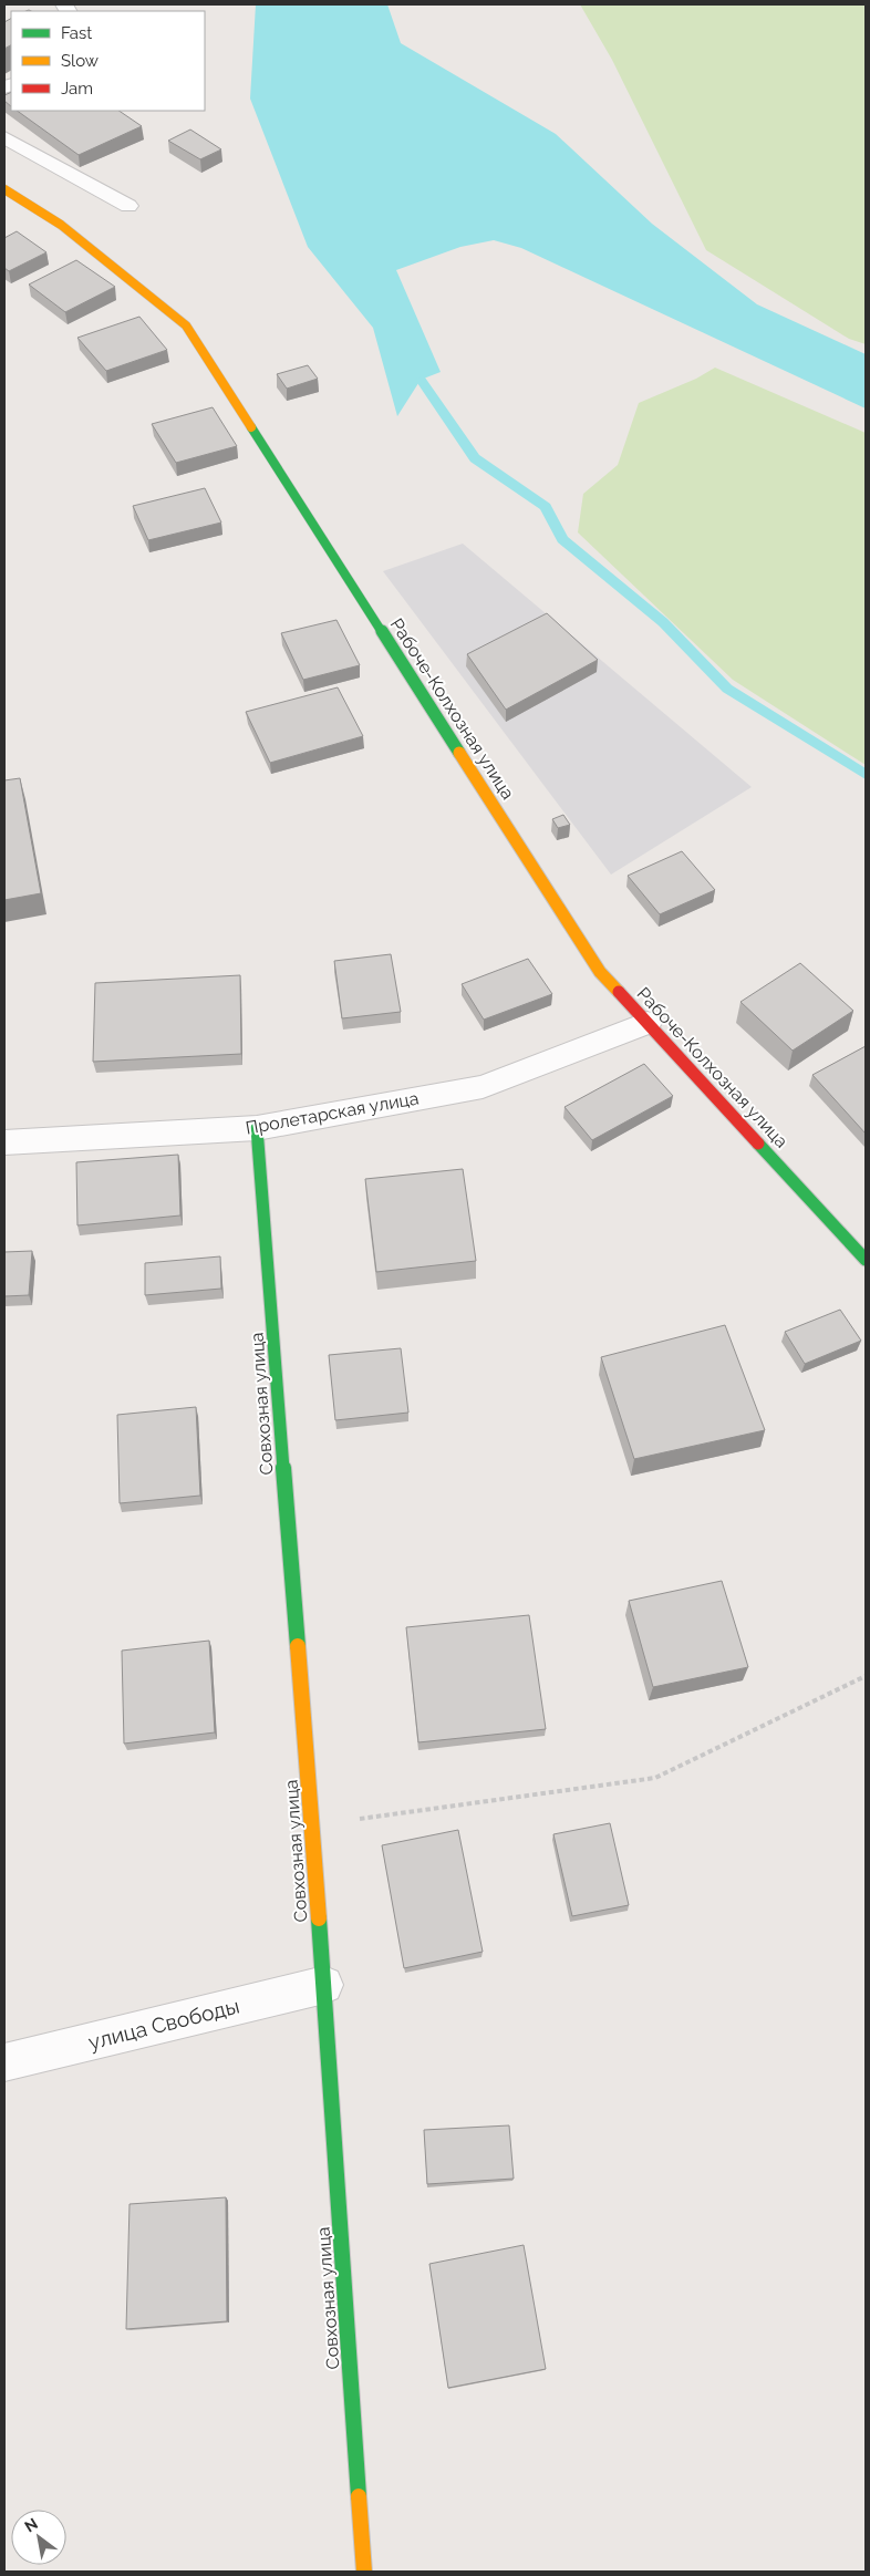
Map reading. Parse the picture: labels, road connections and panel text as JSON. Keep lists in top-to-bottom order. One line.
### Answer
{"streets":{"street":["Рабоче-Колхозная улица","Пролетарская улица","Совхозная улица","улица Свободы"]},"crossings":[["Рабоче-Колхозная улица","Пролетарская улица"],["Пролетарская улица","Совхозная улица"],["Совхозная улица","улица Свободы"]],"legend":["Fast","Slow","Jam"],"north":"top left"}
